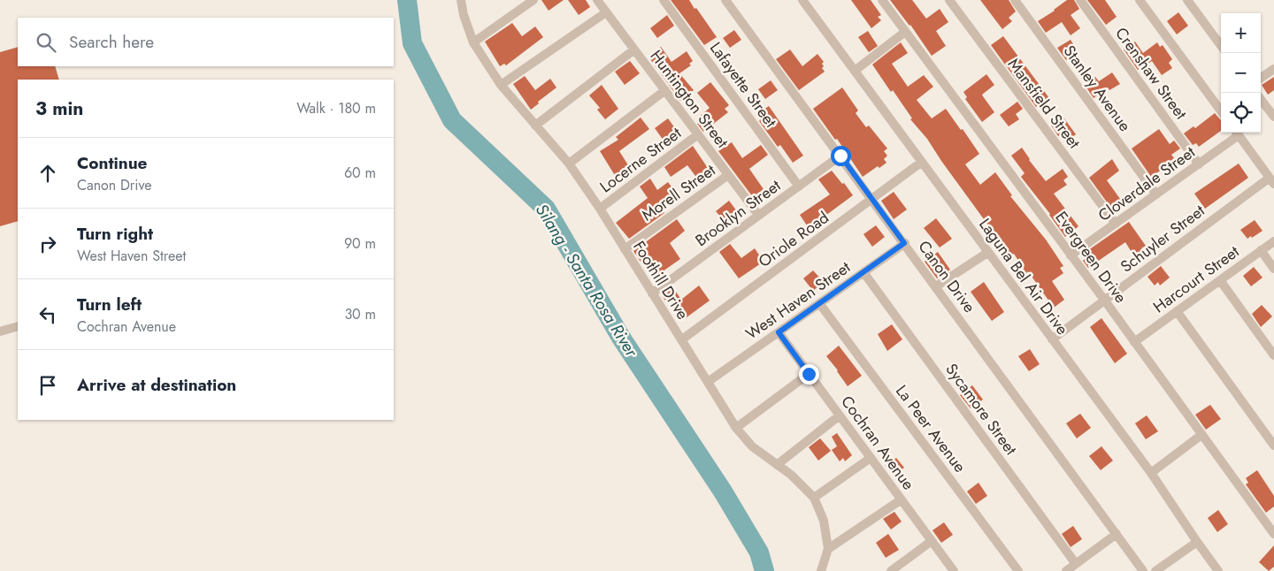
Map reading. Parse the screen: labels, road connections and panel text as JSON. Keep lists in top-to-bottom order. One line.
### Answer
{"streets":{"street":["Crenshaw Street","Lafayette Street","Stanley Avenue","Huntington Street","Mansfield Street","Locerne Street","Cloverdale Street","Morell Street","Brooklyn Street","Schuyler Street","Oriole Road","Evergreen Drive","Canon Drive","Laguna Bel Air Drive","Harcourt Street","Foothill Drive","West Haven Street","Sycamore Street","La Peer Avenue","Cochran Avenue"]},"crossings":[["Crenshaw Street","Cloverdale Street"],["Lafayette Street","Brooklyn Street"],["Stanley Avenue","Cloverdale Street"],["Huntington Street","Locerne Street"],["Huntington Street","Morell Street"],["Huntington Street","Brooklyn Street"],["Mansfield Street","Cloverdale Street"],["Locerne Street","Foothill Drive"],["Cloverdale Street","Evergreen Drive"],["Morell Street","Foothill Drive"],["Brooklyn Street","Canon Drive"],["Brooklyn Street","Foothill Drive"],["Schuyler Street","Evergreen Drive"],["Schuyler Street","Laguna Bel Air Drive"],["Oriole Road","Canon Drive"],["Oriole Road","Laguna Bel Air Drive"],["Oriole Road","Foothill Drive"],["Evergreen Drive","Harcourt Street"],["Canon Drive","West Haven Street"],["Foothill Drive","West Haven Street"],["West Haven Street","Sycamore Street"],["West Haven Street","La Peer Avenue"],["West Haven Street","Cochran Avenue"]],"water":["Silang - Santa Rosa River"],"page":{"map_buttons":["+","−"],"search":"Search here","heading":["3 min","Walk · 180 m"],"list":[["Continue","Canon Drive","60 m"],["Turn right","West Haven Street","90 m"],["Turn left","Cochran Avenue","30 m"],"Arrive at destination"]}}
